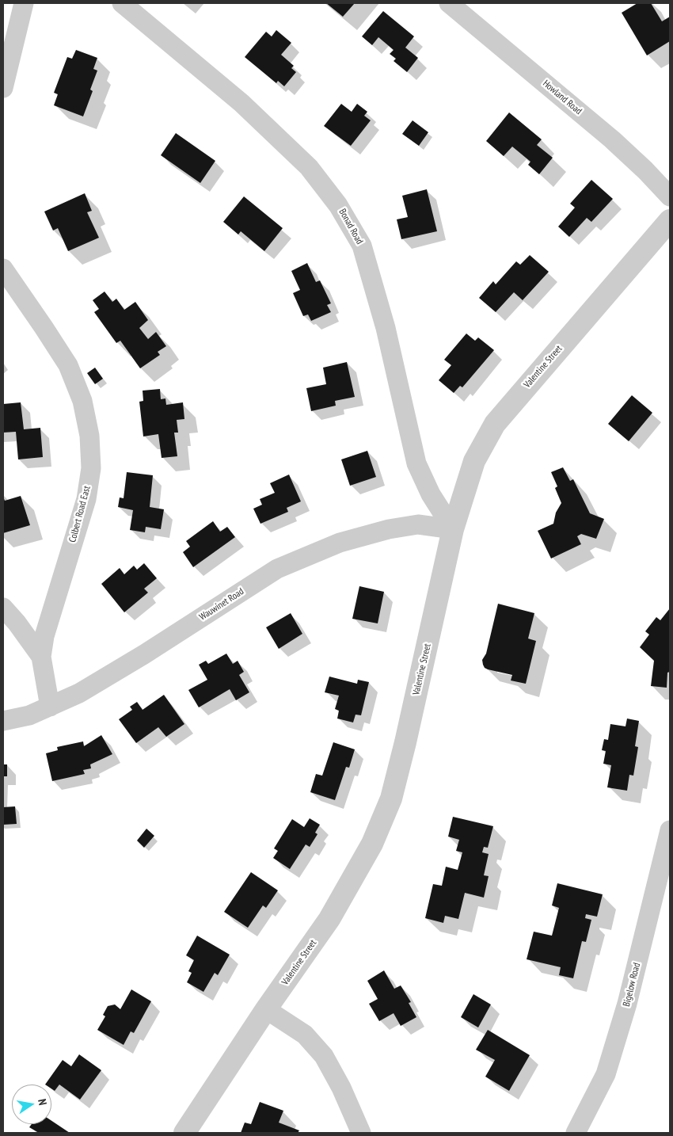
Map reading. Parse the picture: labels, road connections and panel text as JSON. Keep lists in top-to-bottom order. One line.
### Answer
{"streets":{"street":["Howland Road","Bonad Road","Valentine Street","Colbert Road East","Wauwinet Road","Bigelow Road"]},"crossings":[["Bonad Road","Valentine Street"],["Bonad Road","Wauwinet Road"],["Valentine Street","Wauwinet Road"],["Colbert Road East","Wauwinet Road"]],"north":"right"}
